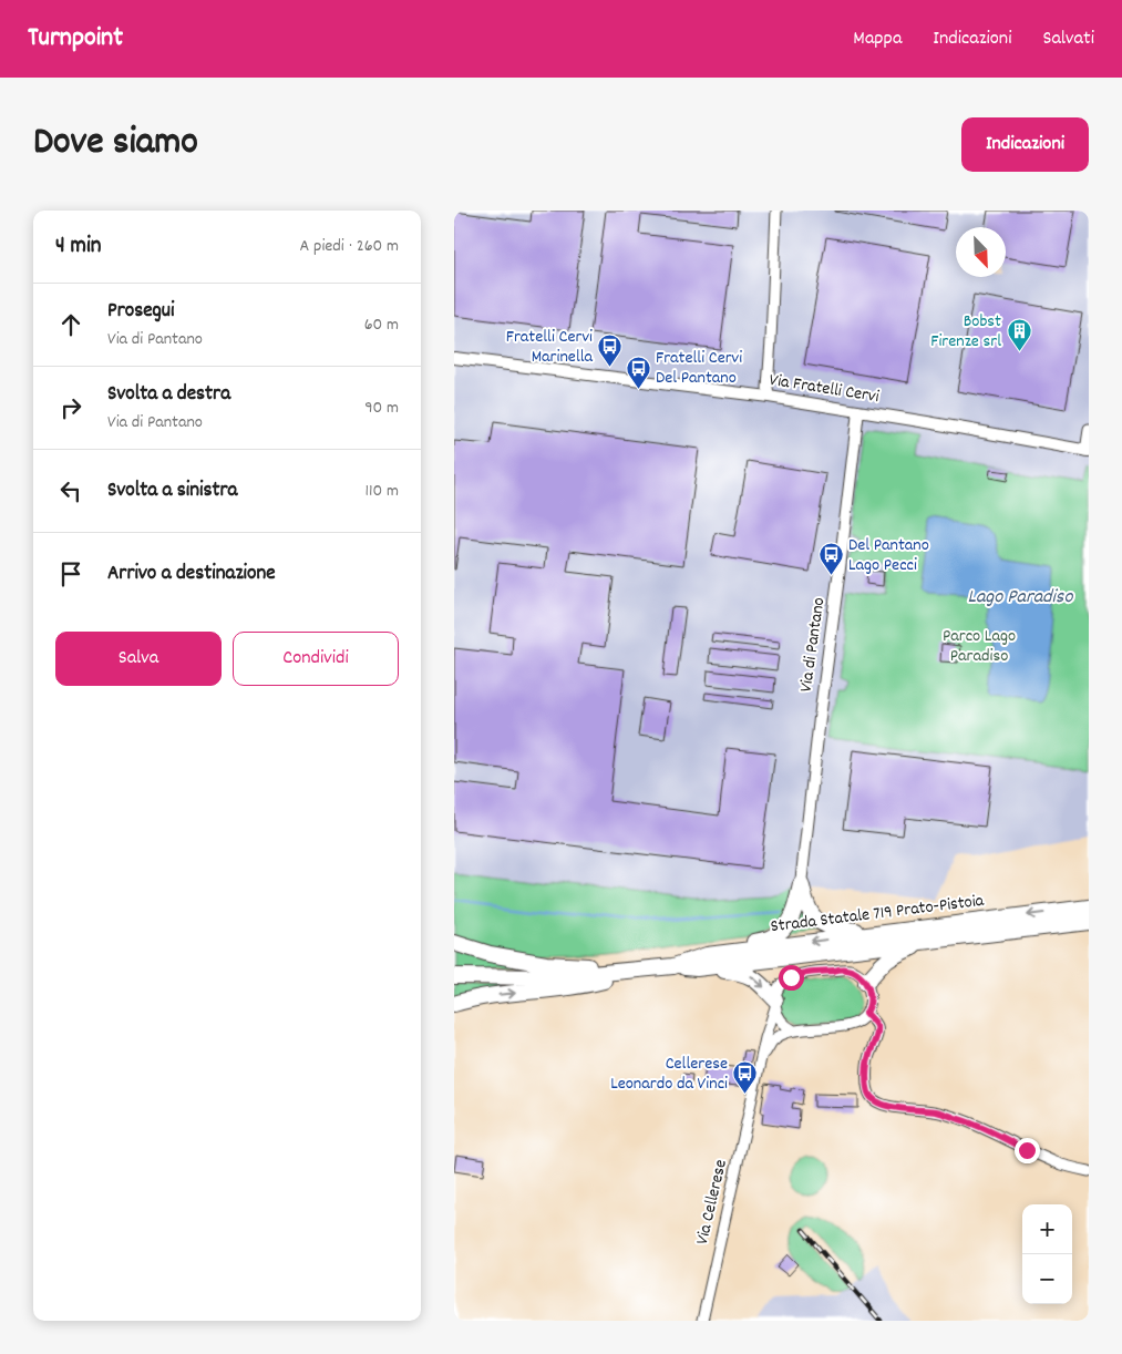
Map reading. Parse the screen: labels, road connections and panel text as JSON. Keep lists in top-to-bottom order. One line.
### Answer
{"streets":{"highway":["Strada Statale 719 Prato-Pistoia"],"street":["Via Fratelli Cervi","Via di Pantano","Via Cellerese"]},"crossings":[["Via Fratelli Cervi","Via di Pantano"]],"water":["Lago Paradiso"],"parks":["Parco Lago Paradiso"],"places":{"building":["Bobst Firenze srl"],"bus stop":["Fratelli Cervi Marinella","Fratelli Cervi Del Pantano","Del Pantano Lago Pecci","Cellerese Leonardo da Vinci"]},"north":"bottom right","page":{"header":"Turnpoint","nav":["Mappa","Indicazioni","Salvati"],"title":"Dove siamo","buttons":["Indicazioni",["Salva","Condividi"]],"heading":["4 min","A piedi · 260 m"],"list":[["Prosegui","Via di Pantano","60 m"],["Svolta a destra","Via di Pantano","90 m"],["Svolta a sinistra","110 m"],"Arrivo a destinazione"],"map_buttons":["+","−"]}}
